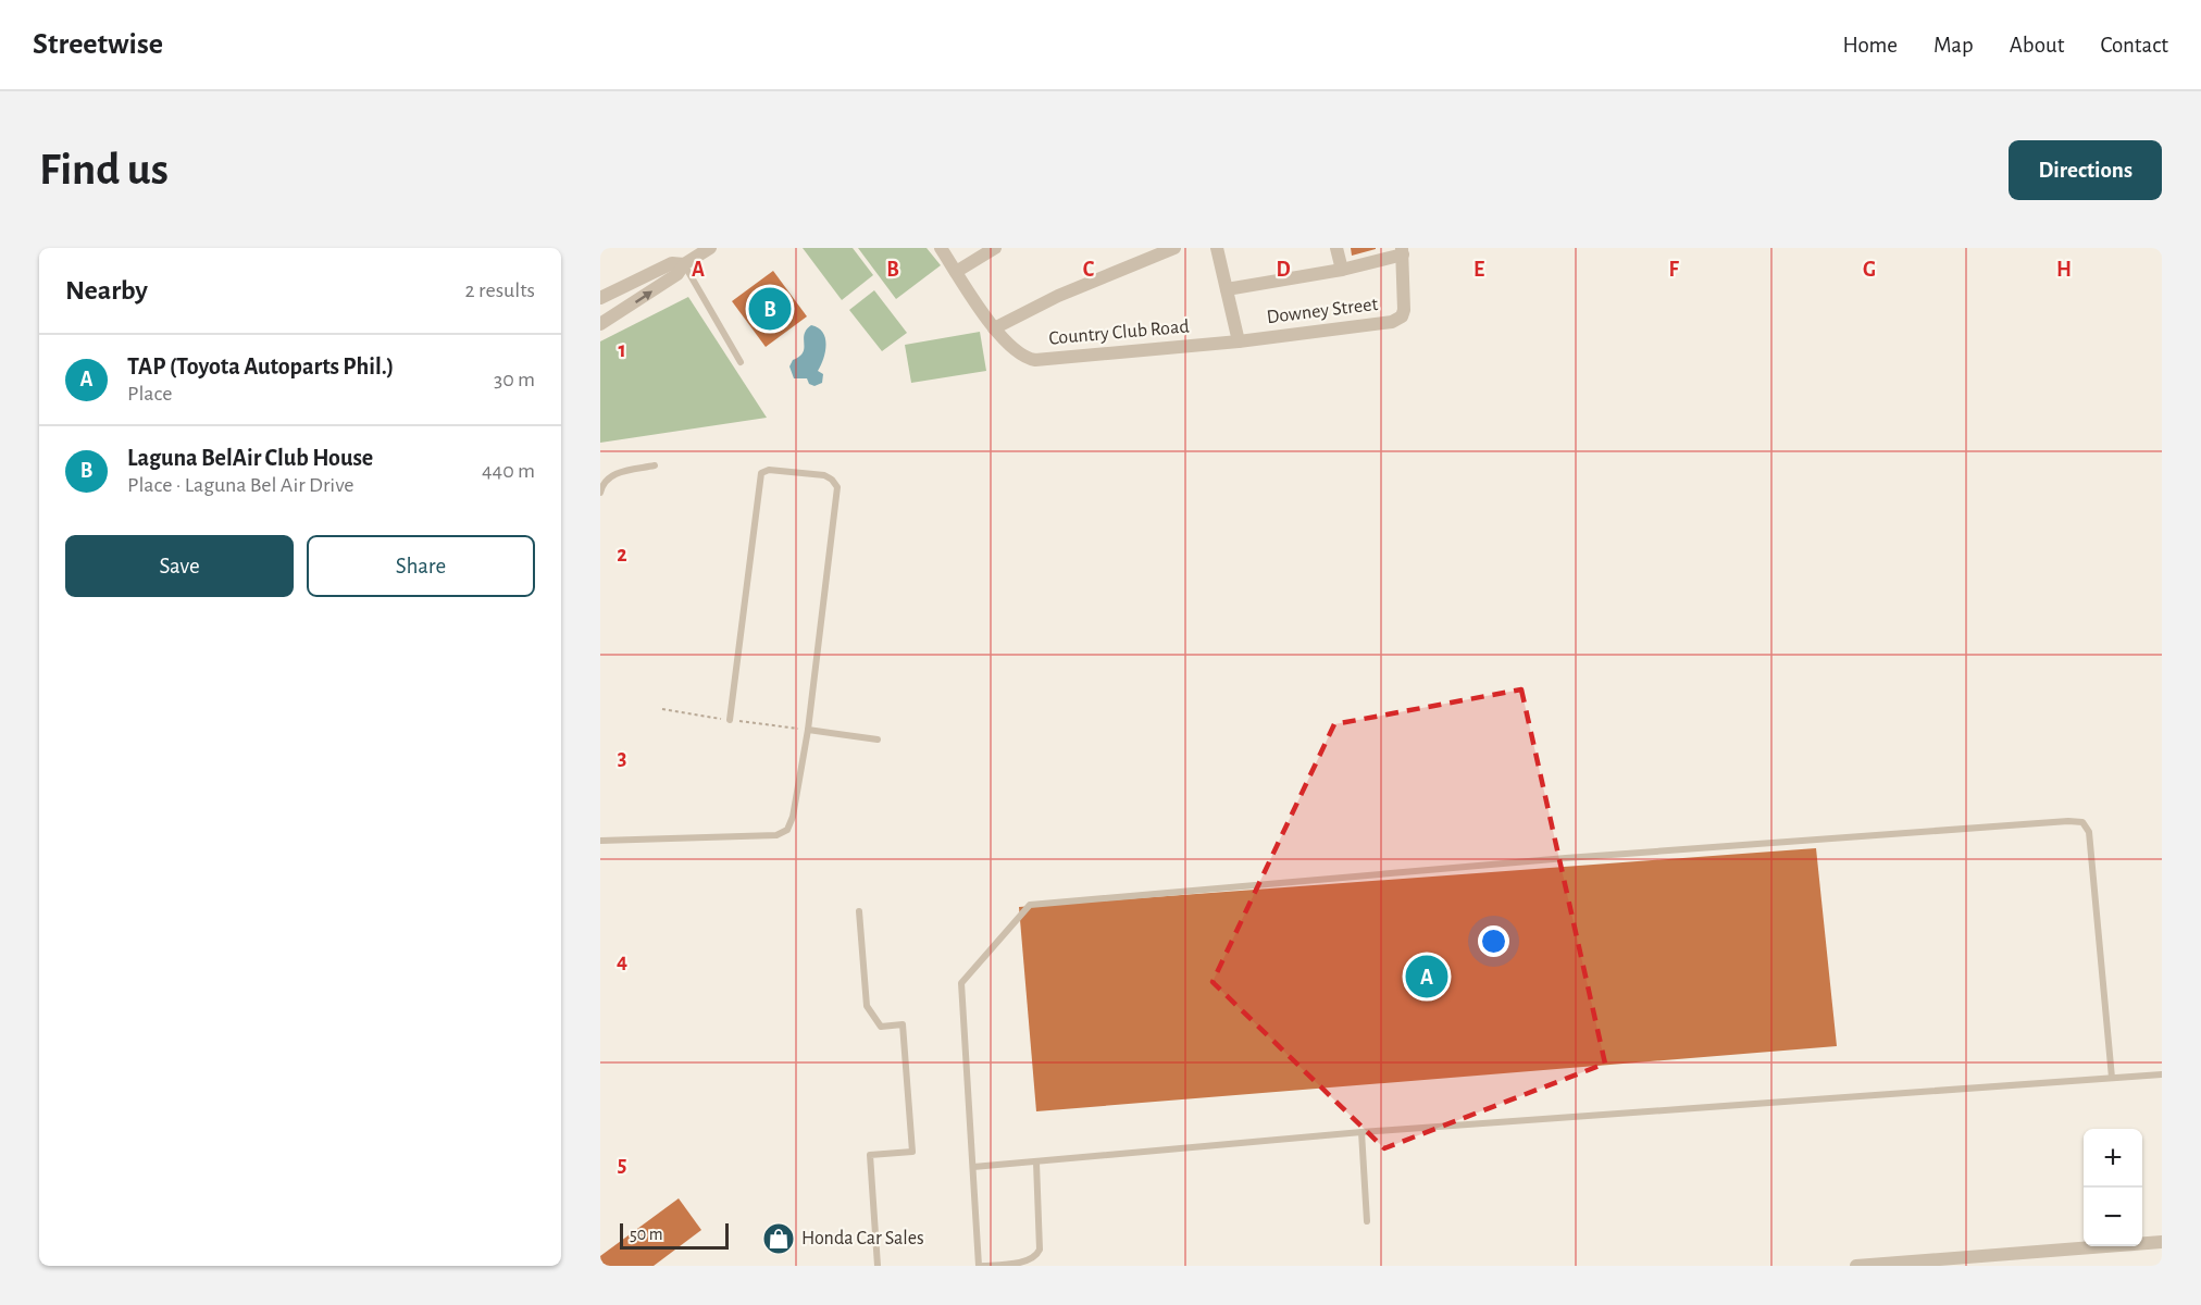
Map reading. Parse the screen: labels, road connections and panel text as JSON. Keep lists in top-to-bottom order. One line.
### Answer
{"streets":{"street":["Downey Street","Country Club Road"]},"crossings":[["Downey Street","Country Club Road"]],"places":{"shop":["Honda Car Sales"]},"scale_bar":"50 m","page":{"header":"Streetwise","nav":["Home","Map","About","Contact"],"buttons":["Directions",["Save","Share"]],"title":"Find us","heading":["Nearby","2 results"],"pins":["B","A"],"list":[{"mark":"A","name":"TAP (Toyota Autoparts Phil.)","note":"Place","value":"30 m"},{"mark":"B","name":"Laguna BelAir Club House","note":"Place · Laguna Bel Air Drive","value":"440 m"}],"map_buttons":["+","−"],"scale":"50 m"},"grid":{"columns":["A","B","C","D","E","F","G","H"],"rows":["1","2","3","4","5"]}}
